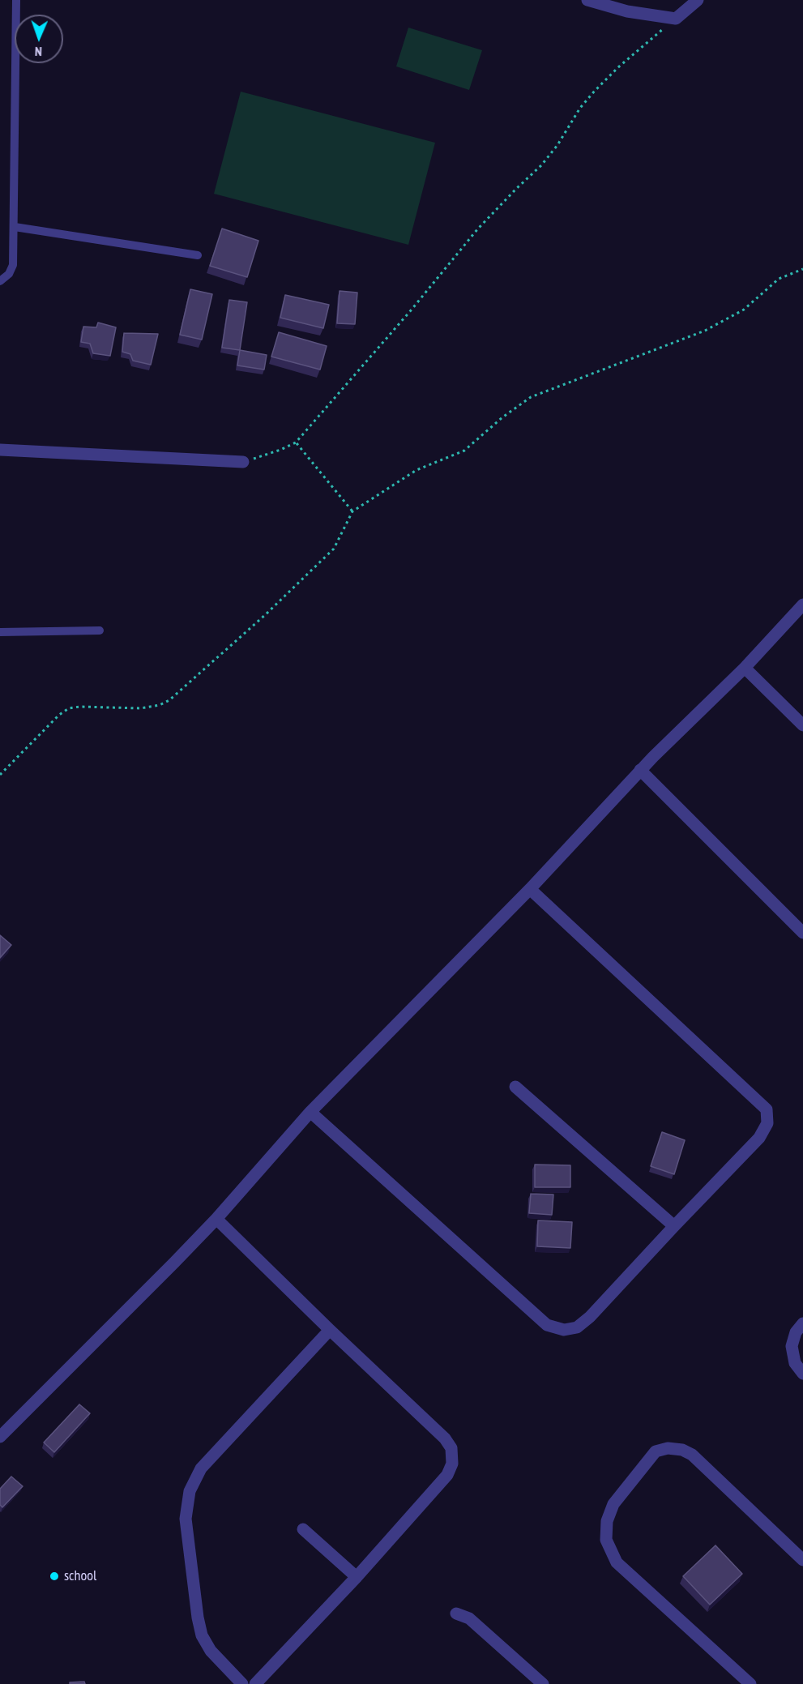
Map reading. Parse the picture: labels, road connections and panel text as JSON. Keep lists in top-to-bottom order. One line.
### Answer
{"places":["school"],"north":"bottom"}
